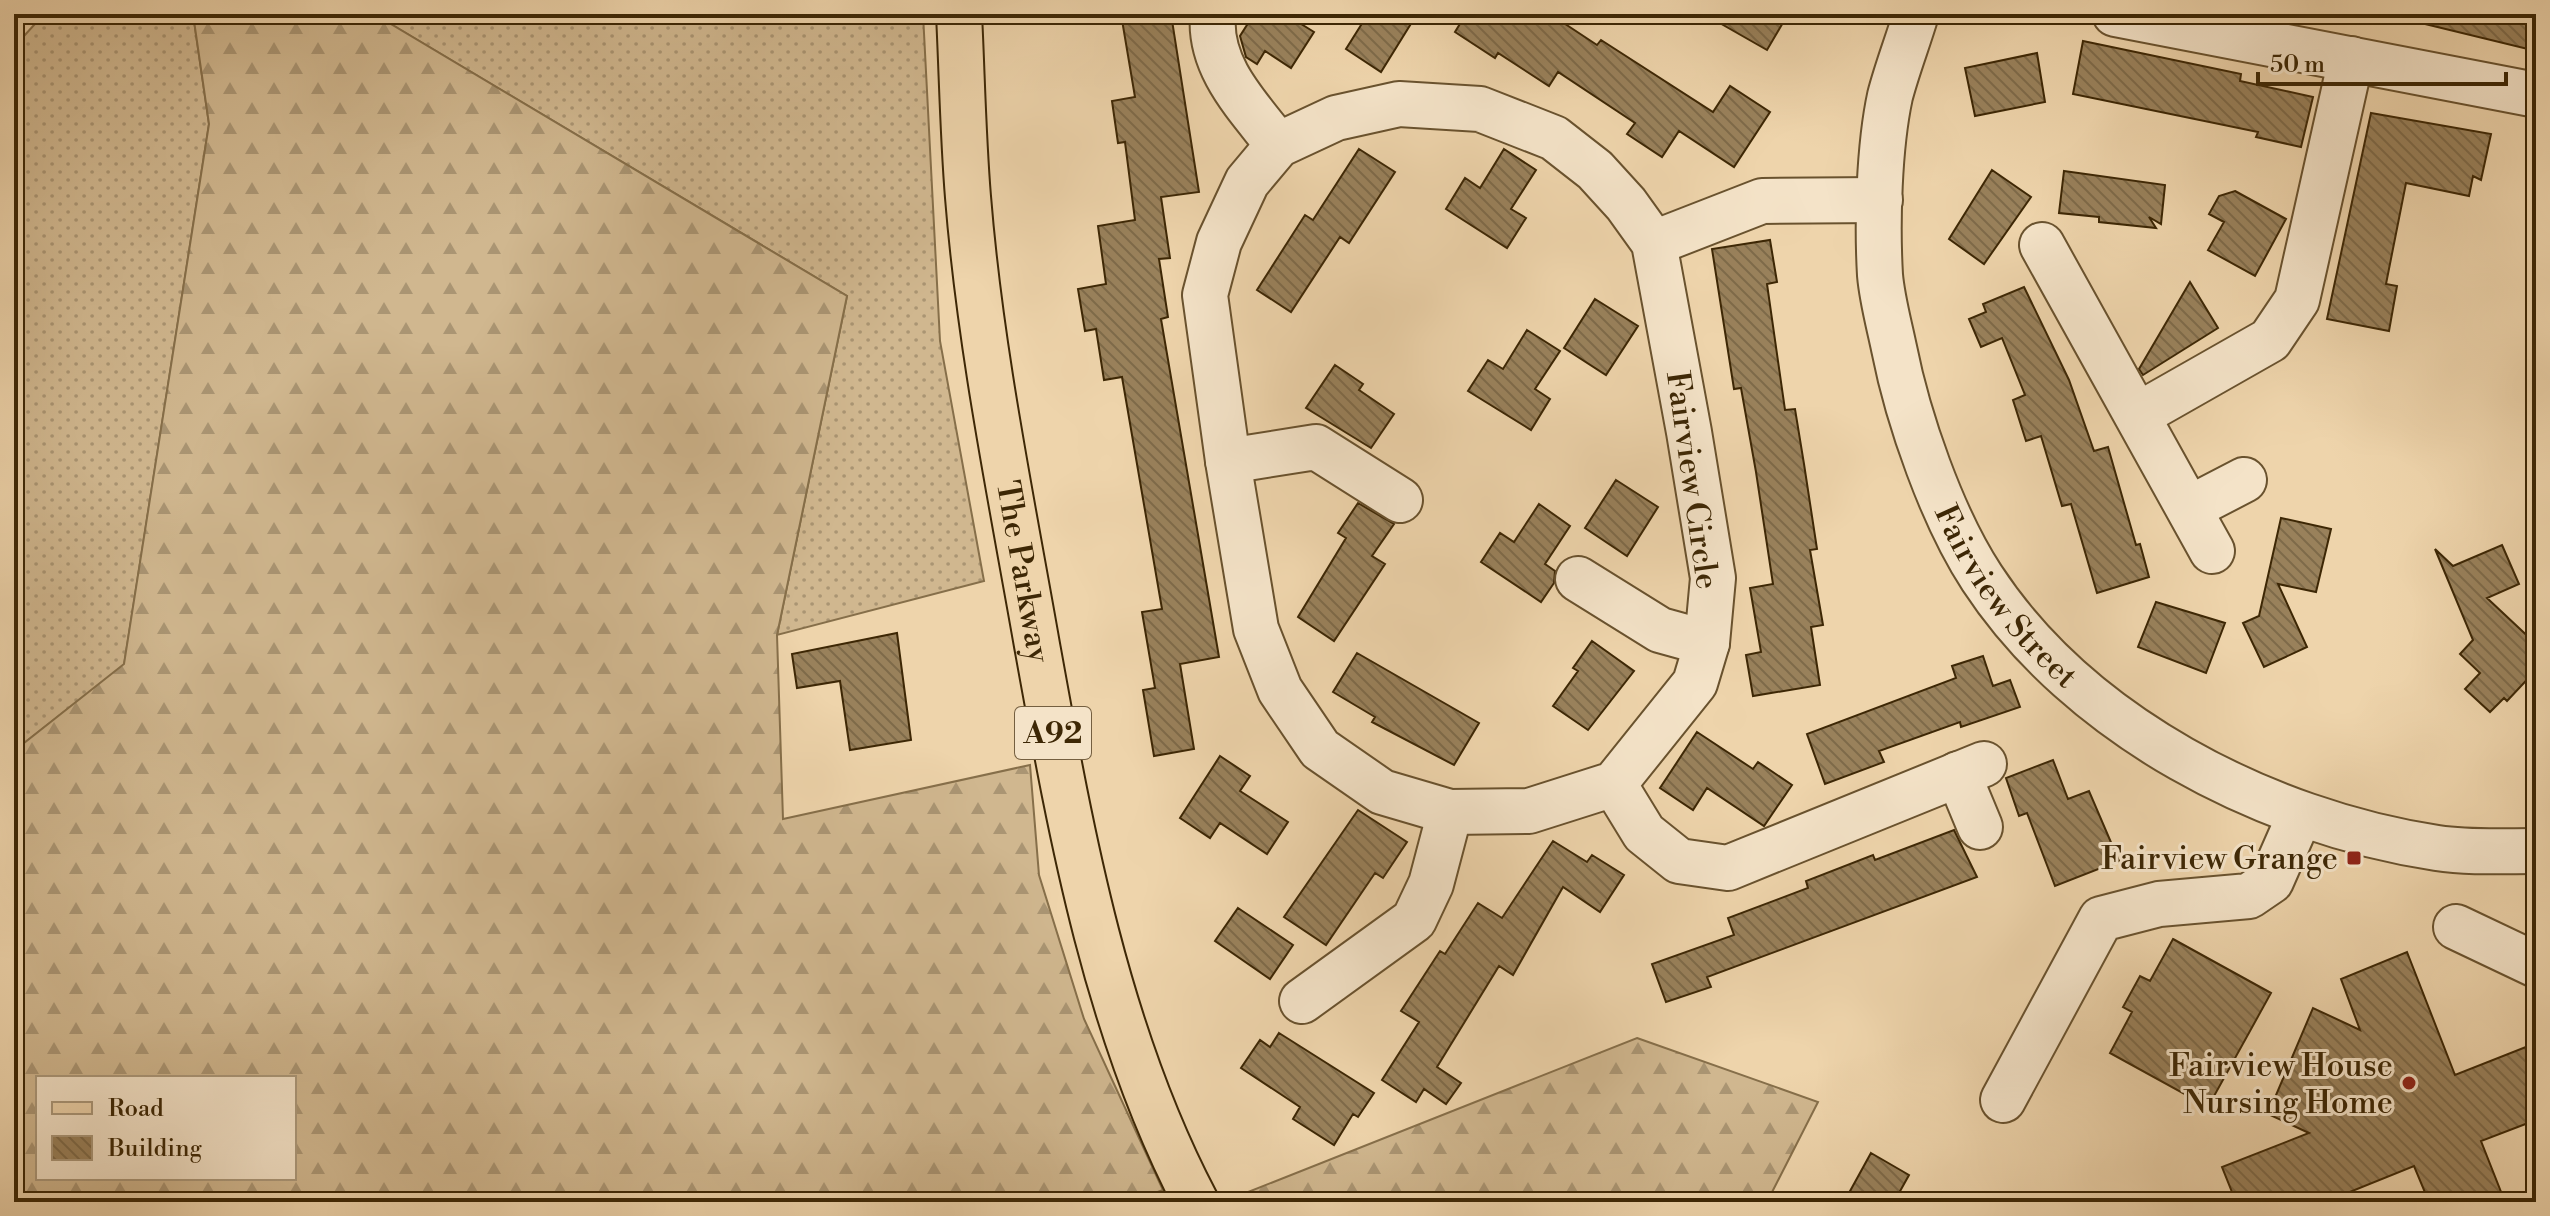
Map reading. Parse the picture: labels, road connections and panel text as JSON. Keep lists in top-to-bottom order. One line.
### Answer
{"streets":{"main road":["The Parkway","A92"],"street":["Fairview Circle","Fairview Street"]},"places":{"transit":["Fairview Grange"],"other":["Fairview House Nursing Home"]},"legend":["Road","Building"],"scale_bar":"50 m"}
